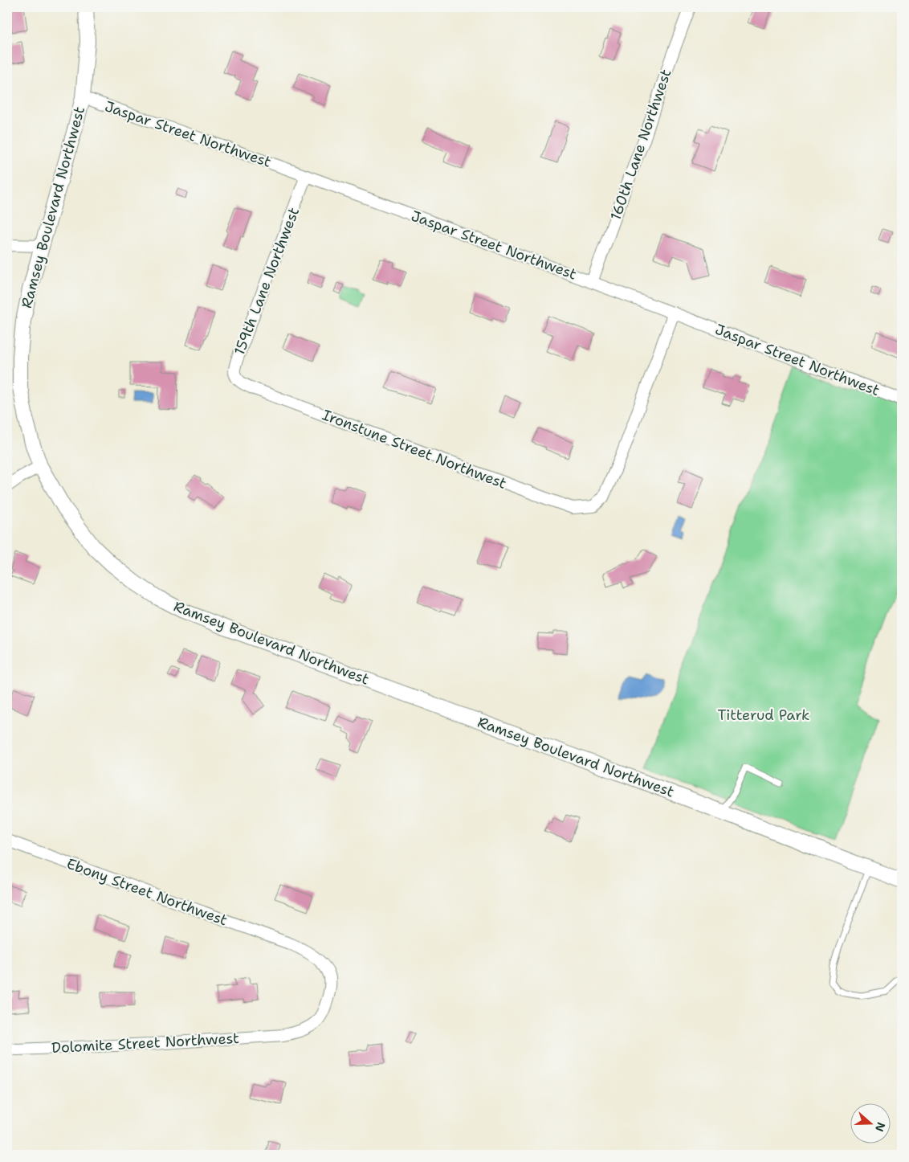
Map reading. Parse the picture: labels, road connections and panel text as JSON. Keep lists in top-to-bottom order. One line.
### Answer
{"streets":{"street":["Jaspar Street Northwest","160th Lane Northwest","Ramsey Boulevard Northwest","159th Lane Northwest","Ironstune Street Northwest","Ebony Street Northwest","Dolomite Street Northwest"]},"crossings":[["Jaspar Street Northwest","160th Lane Northwest"],["Jaspar Street Northwest","Ramsey Boulevard Northwest"],["Jaspar Street Northwest","159th Lane Northwest"],["Jaspar Street Northwest","Ironstune Street Northwest"],["159th Lane Northwest","Ironstune Street Northwest"],["Ebony Street Northwest","Dolomite Street Northwest"]],"parks":["Titterud Park"],"north":"right"}
